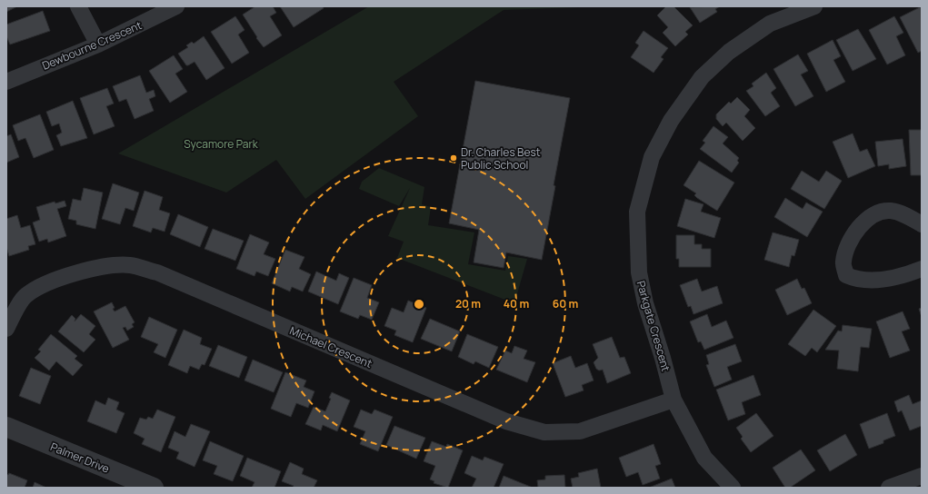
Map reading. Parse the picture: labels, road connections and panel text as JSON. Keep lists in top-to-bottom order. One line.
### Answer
{"streets":{"street":["Dewbourne Crescent","Parkgate Crescent","Michael Crescent","Palmer Drive"]},"crossings":[["Parkgate Crescent","Michael Crescent"]],"parks":["Sycamore Park"],"places":["Dr. Charles Best Public School"],"rings":["20 m","40 m","60 m"]}
